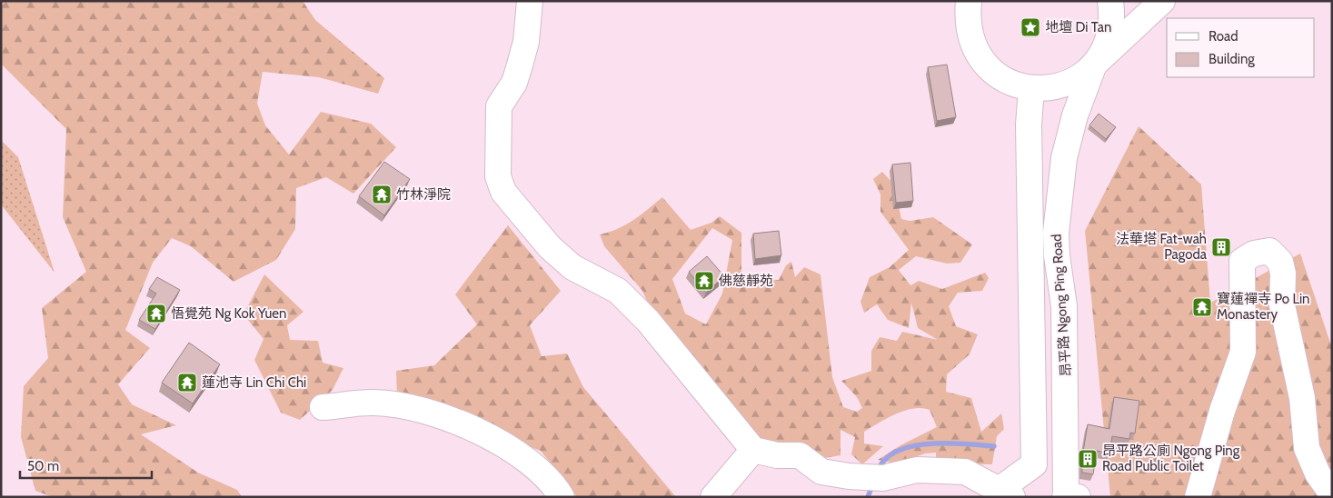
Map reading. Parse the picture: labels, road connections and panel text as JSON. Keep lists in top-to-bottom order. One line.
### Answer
{"streets":{"street":["昂平路 Ngong Ping Road"]},"places":{"place":["地壇 Di Tan"],"temple":["竹林淨院","佛慈靜苑","寶蓮禪寺 Po Lin Monastery","悟覺苑 Ng Kok Yuen","蓮池寺 Lin Chi Chi"],"building":["法華塔 Fat-wah Pagoda","昂平路公廁 Ngong Ping Road Public Toilet"]},"legend":["Road","Building"],"scale_bar":"50 m"}
